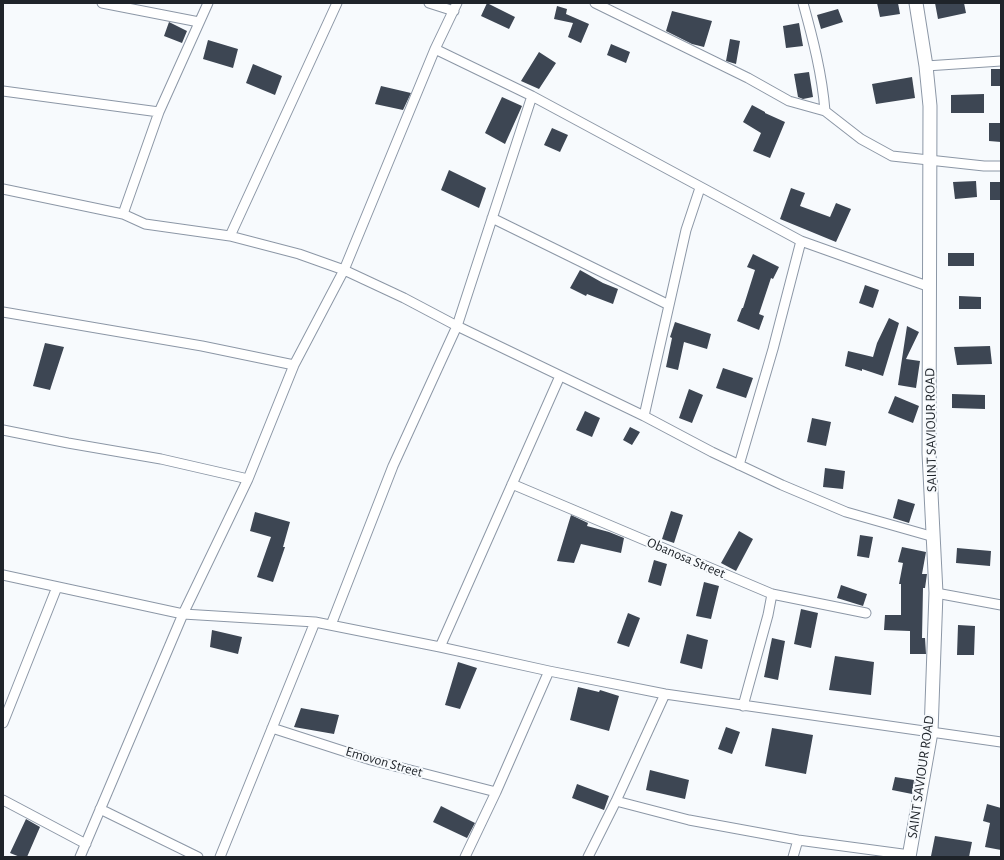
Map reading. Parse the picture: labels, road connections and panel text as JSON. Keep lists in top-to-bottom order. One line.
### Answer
{"streets":{"street":["SAINT SAVIOUR ROAD","Obanosa Street","Emovon Street"]}}
